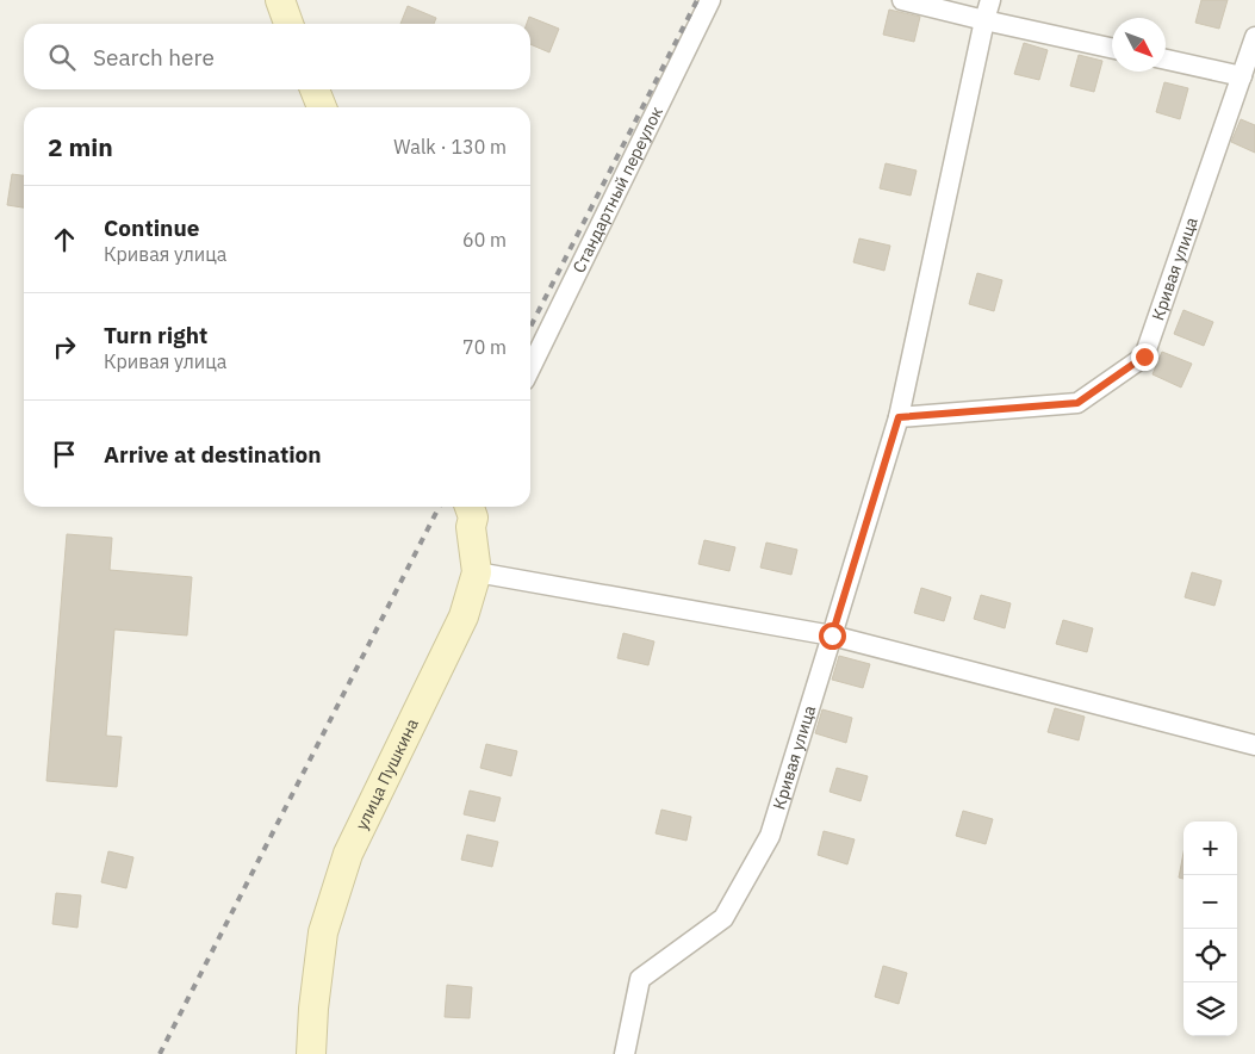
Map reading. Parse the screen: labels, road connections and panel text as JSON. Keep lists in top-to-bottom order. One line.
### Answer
{"streets":{"main road":["улица Пушкина"],"street":["Стандартный переулок","Кривая улица"]},"north":"bottom right","page":{"search":"Search here","heading":["2 min","Walk · 130 m"],"list":[["Continue","Кривая улица","60 m"],["Turn right","Кривая улица","70 m"],"Arrive at destination"],"map_buttons":["+","−"]}}
